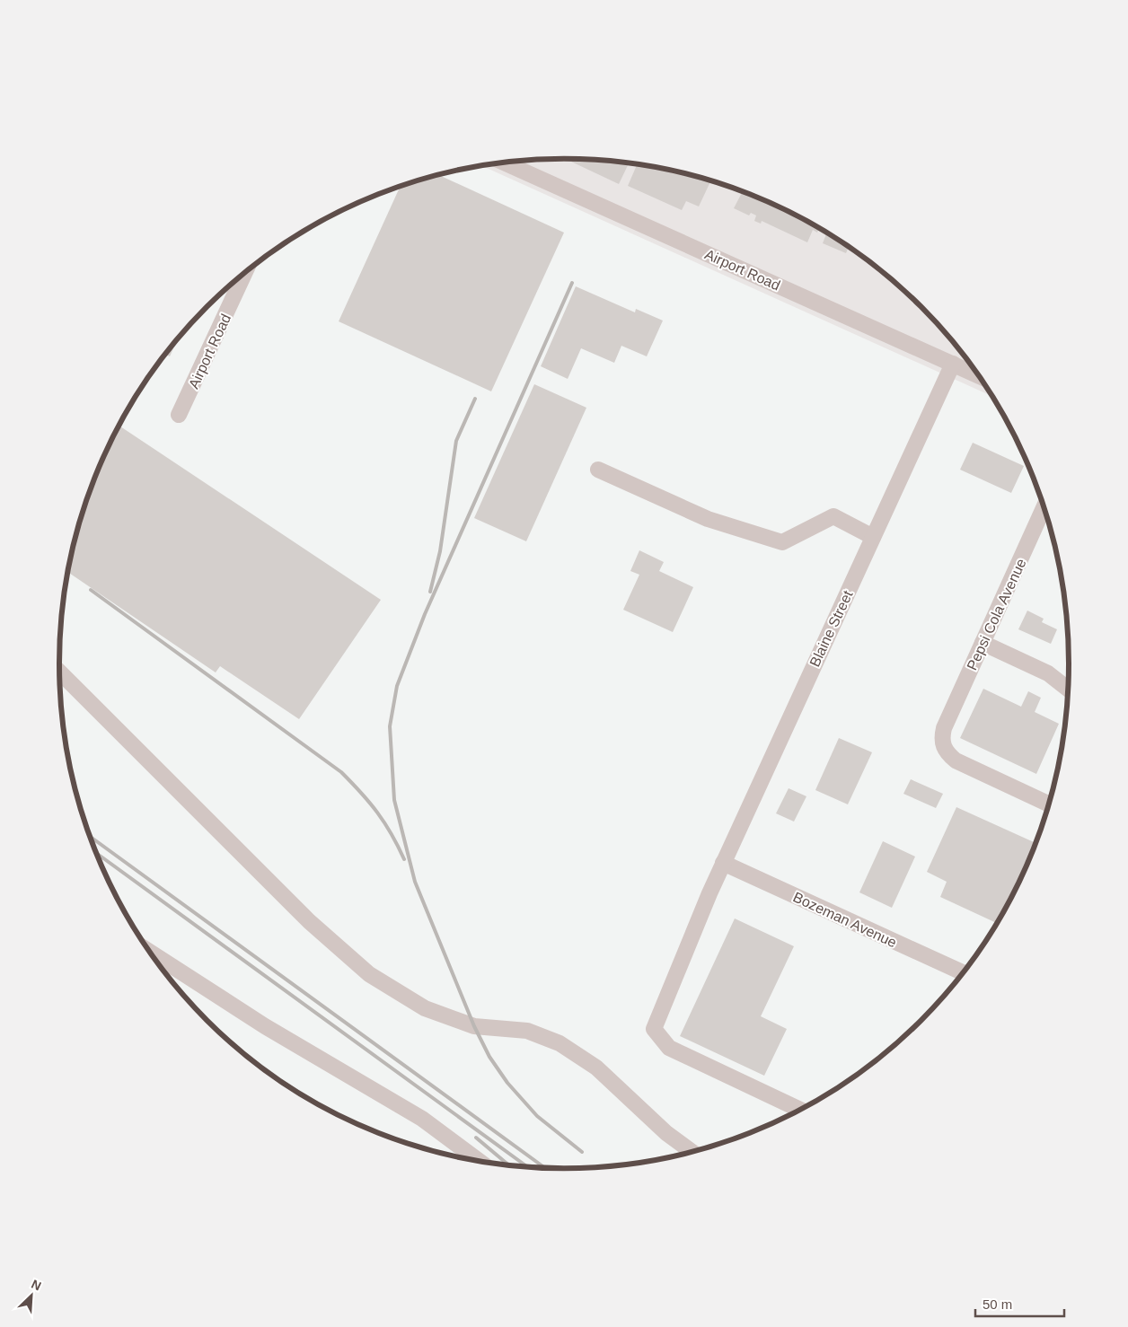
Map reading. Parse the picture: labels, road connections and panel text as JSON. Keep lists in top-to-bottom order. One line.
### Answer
{"streets":{"street":["Airport Road","Pepsi Cola Avenue","Blaine Street","Bozeman Avenue"]},"crossings":[["Airport Road","Blaine Street"],["Blaine Street","Bozeman Avenue"]],"scale_bar":"50 m","north":"top right"}
